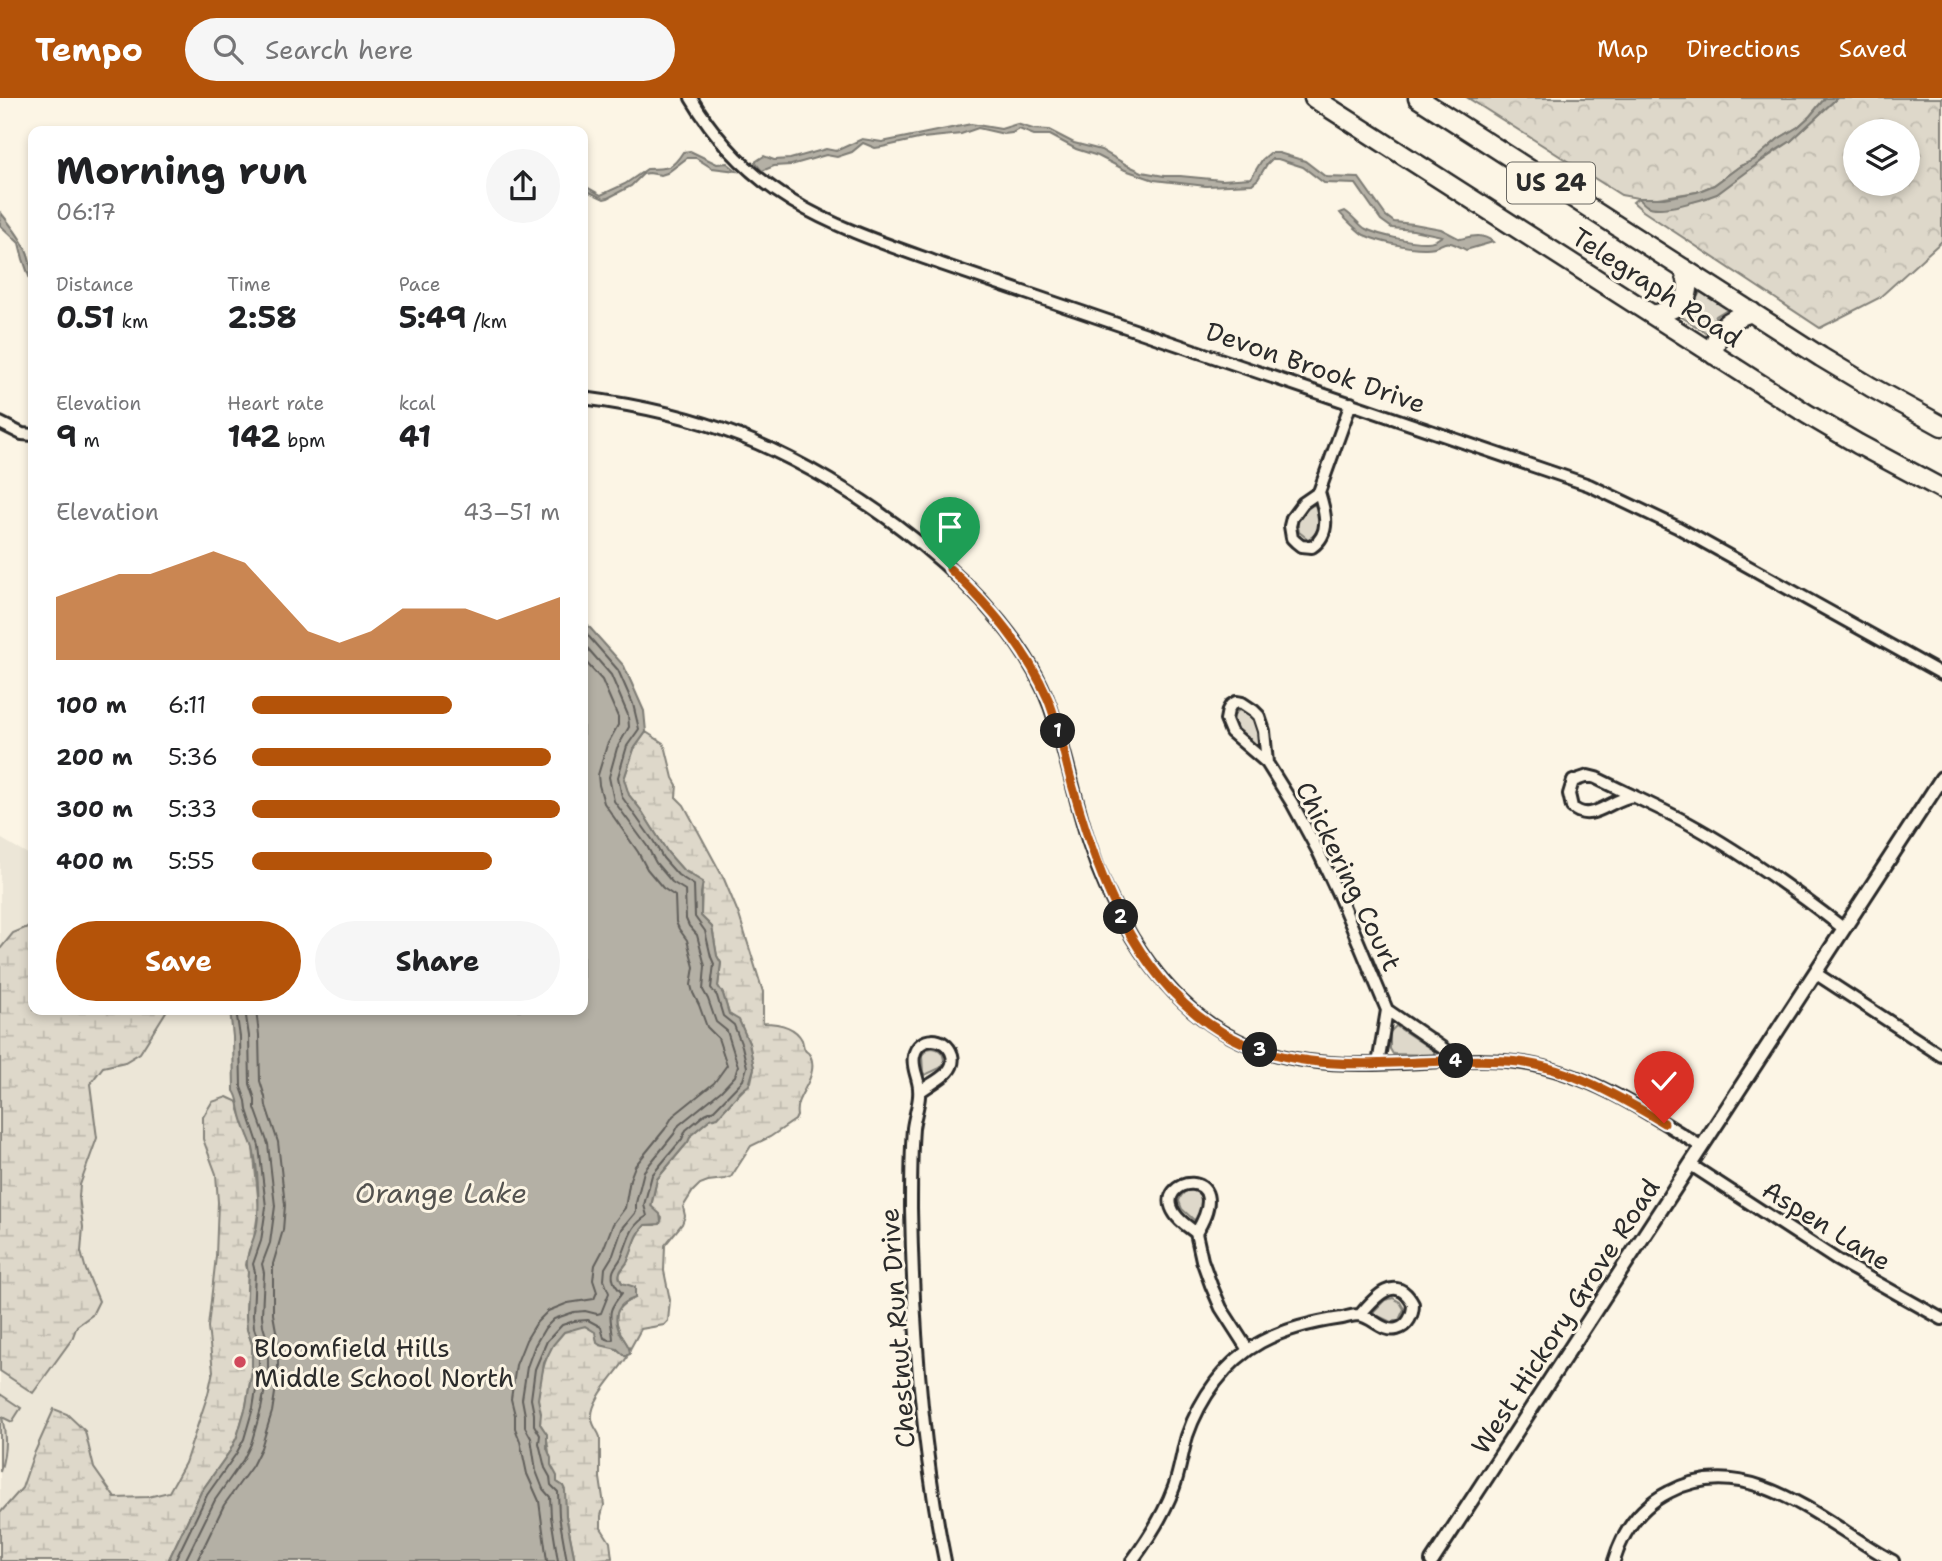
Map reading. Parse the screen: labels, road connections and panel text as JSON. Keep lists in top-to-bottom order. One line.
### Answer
{"streets":{"highway":["US 24","Telegraph Road"],"street":["Devon Brook Drive","Chickering Court","Aspen Lane","West Hickory Grove Road","Chestnut Run Drive"]},"crossings":[["Aspen Lane","West Hickory Grove Road"]],"water":["Orange Lake"],"places":["Bloomfield Hills Middle School North"],"page":{"header":"Tempo","search":"Search here","nav":["Map","Directions","Saved"],"heading":["Morning run","06:17"],"stats":[["Distance","0.51 km"],["Time","2:58"],["Pace","5:49 /km"],["Elevation","9 m"],["Heart rate","142 bpm"],["kcal","41"]],"chart":["Elevation","43–51 m"],"list":[{"name":"100 m","note":"6:11"},{"name":"200 m","note":"5:36"},{"name":"300 m","note":"5:33"},{"name":"400 m","note":"5:55"}],"pins":["1","2","3","4"],"buttons":["Save","Share"]}}
